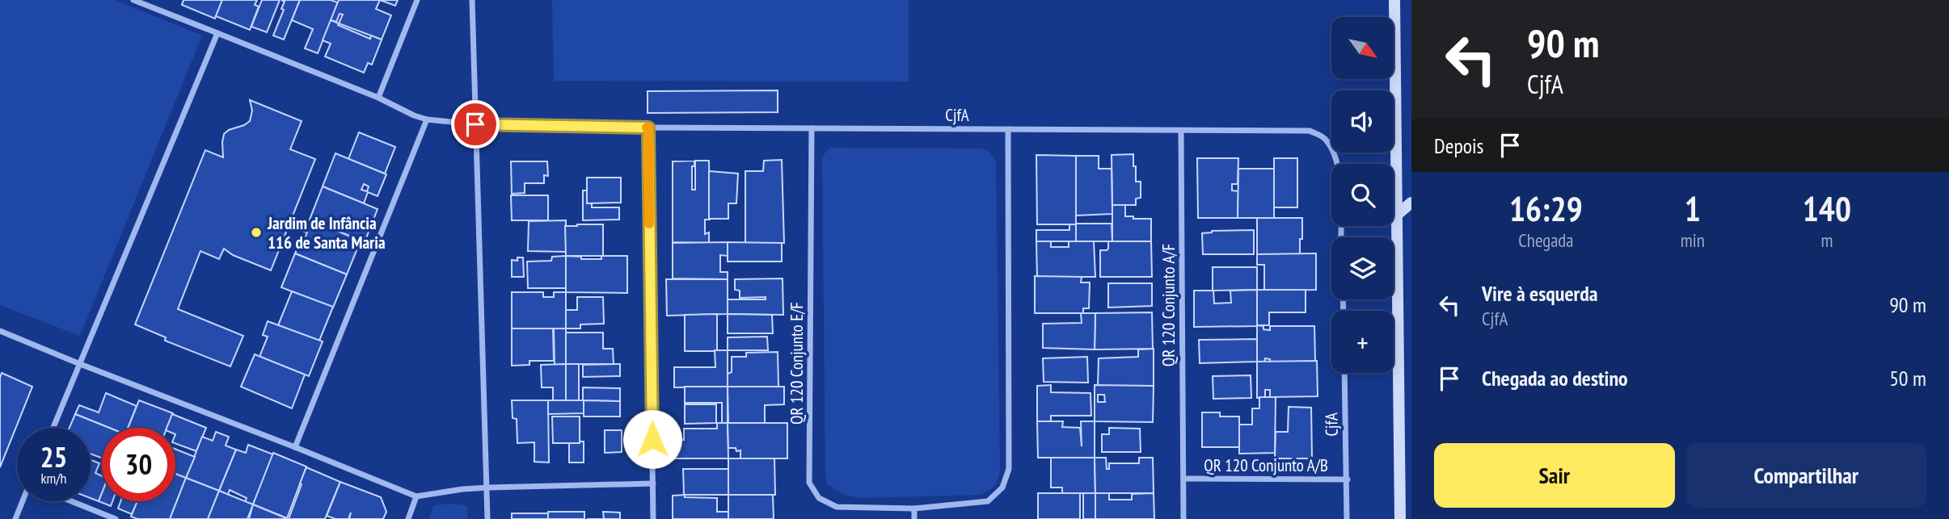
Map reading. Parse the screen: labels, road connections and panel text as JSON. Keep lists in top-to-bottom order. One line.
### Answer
{"streets":{"street":["CjfA","QR 120 Conjunto A/F","QR 120 Conjunto E/F","QR 120 Conjunto A/B"]},"crossings":[["CjfA","QR 120 Conjunto A/F"],["CjfA","QR 120 Conjunto E/F"],["CjfA","QR 120 Conjunto A/B"],["QR 120 Conjunto A/F","QR 120 Conjunto A/B"]],"places":["Jardim de Infância 116 de Santa Maria"],"north":"bottom right","page":{"turn":["90 m","CjfA"],"map_buttons":"+","then":"Depois","eta":["16:29","Chegada","1","min","140","m"],"list":[{"name":"Vire à esquerda","note":"CjfA","value":"90 m"},{"name":"Chegada ao destino","value":"50 m"}],"speed":"25 km/h","limit":"30","buttons":["Sair","Compartilhar"]}}
